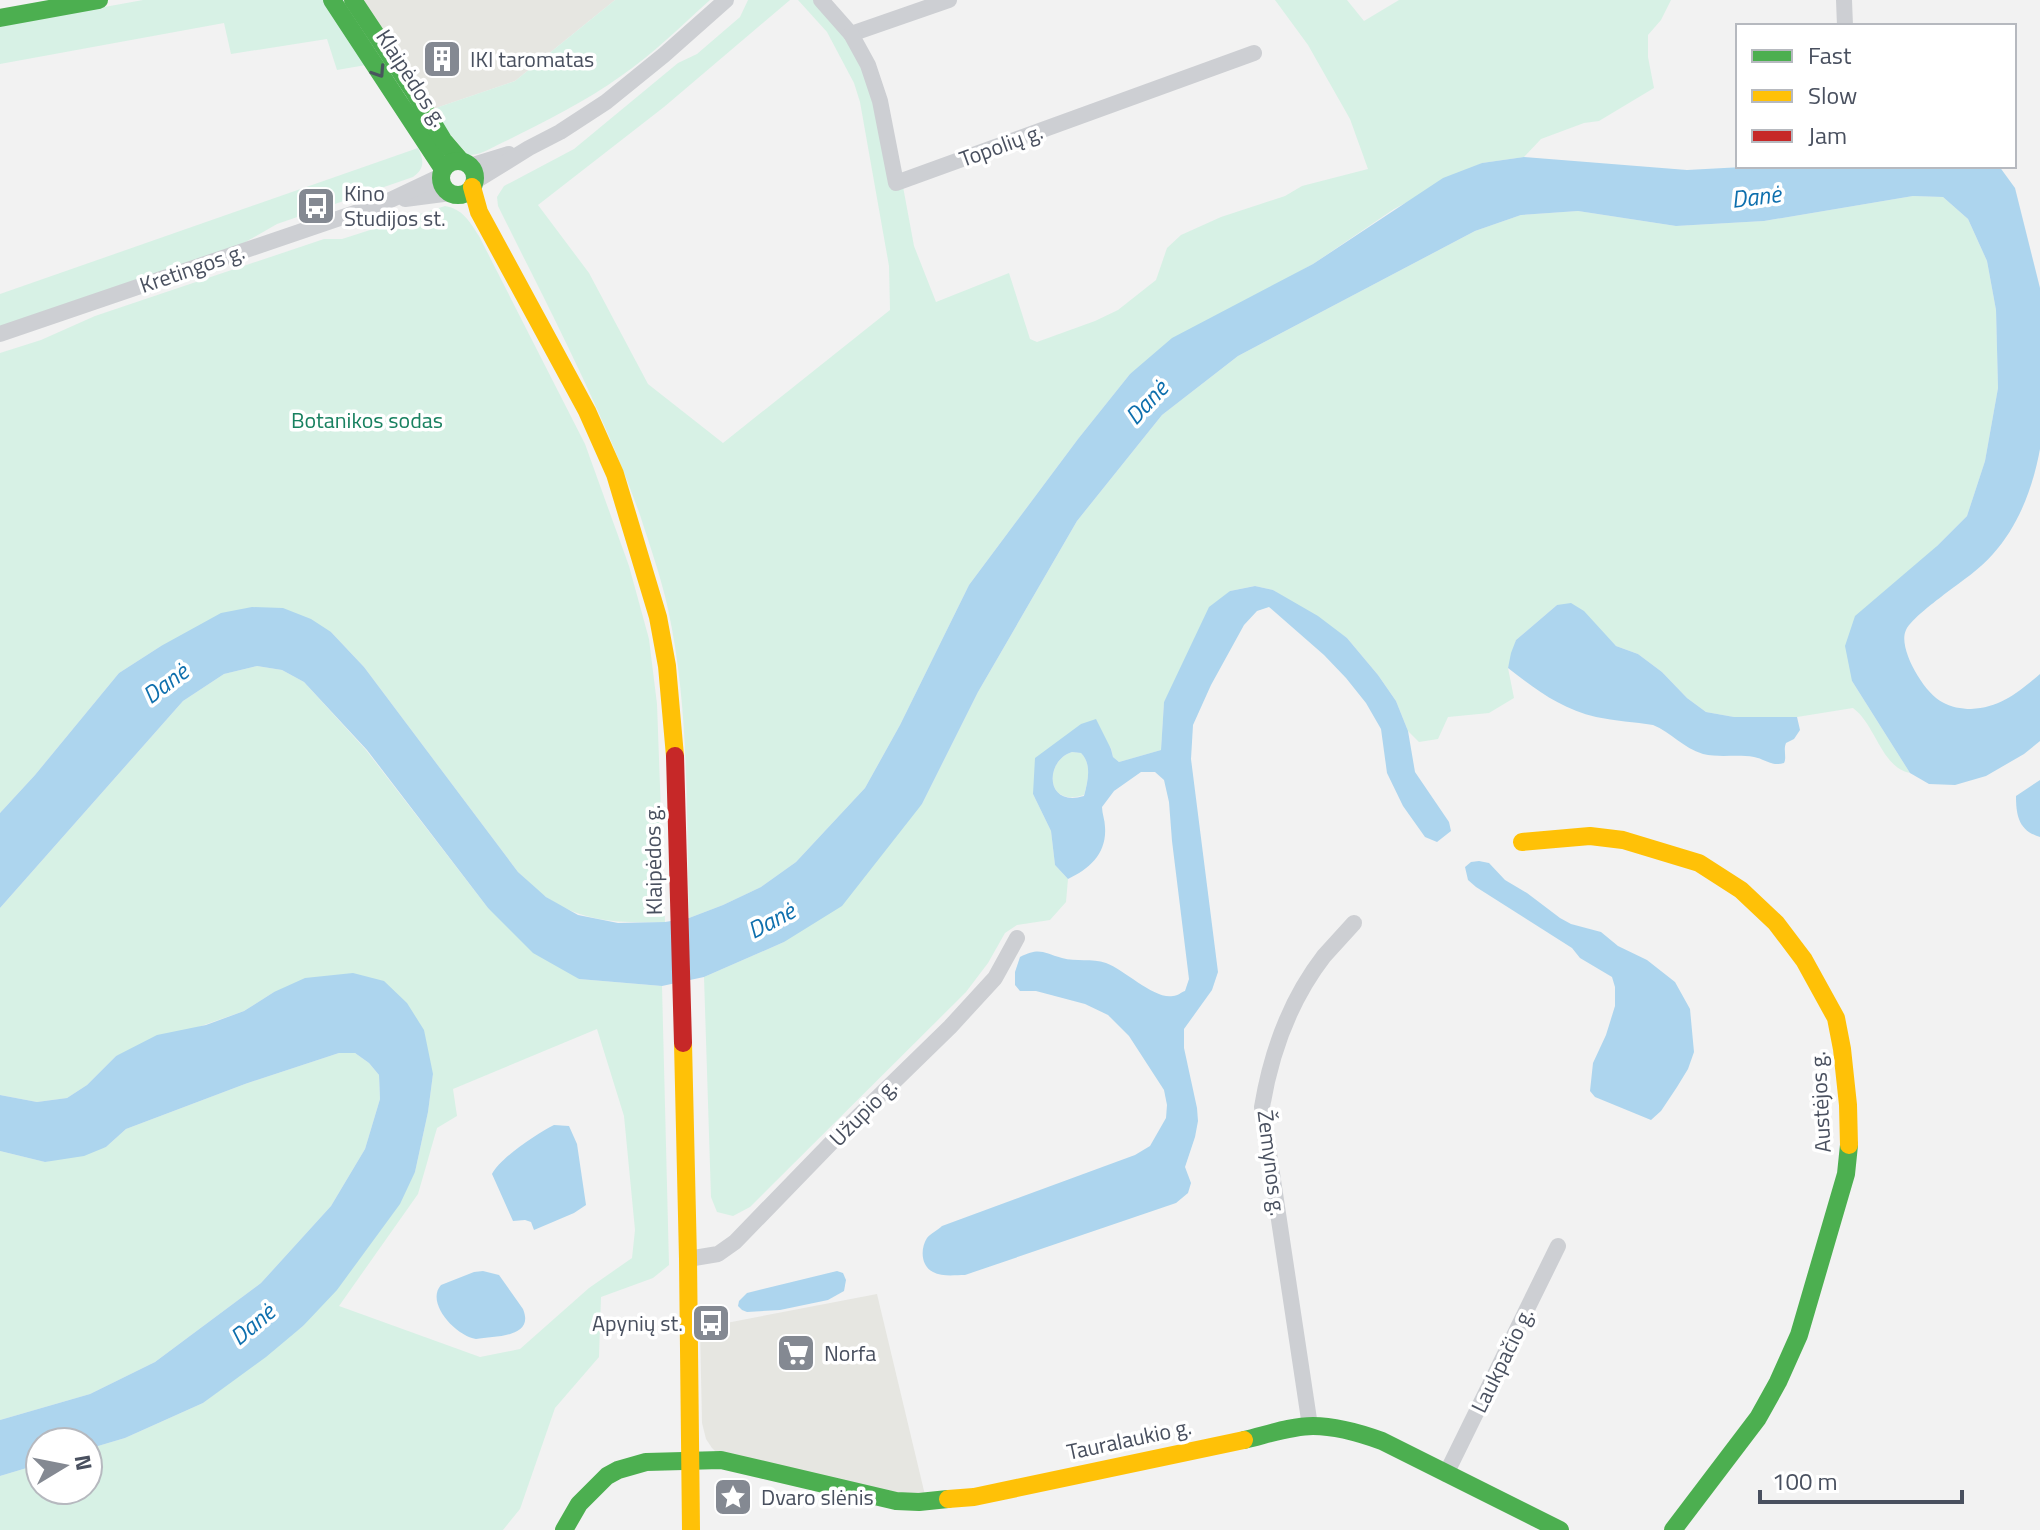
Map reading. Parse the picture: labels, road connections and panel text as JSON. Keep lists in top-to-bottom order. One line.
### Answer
{"streets":{"street":["Klaipėdos g.","Topolių g.","Kretingos g.","Austėjos g.","Užupio g.","Žemynos g.","Laukpačio g.","Tauralaukio g."]},"crossings":[["Klaipėdos g.","Kretingos g."],["Klaipėdos g.","Užupio g."],["Klaipėdos g.","Tauralaukio g."],["Žemynos g.","Tauralaukio g."],["Laukpačio g.","Tauralaukio g."]],"water":["Danė"],"parks":["Botanikos sodas"],"places":{"building":["IKI taromatas"],"bus stop":["Kino Studijos st.","Apynių st."],"supermarket":["Norfa"],"place":["Dvaro slėnis"]},"legend":["Fast","Slow","Jam"],"scale_bar":"100 m","north":"right"}
